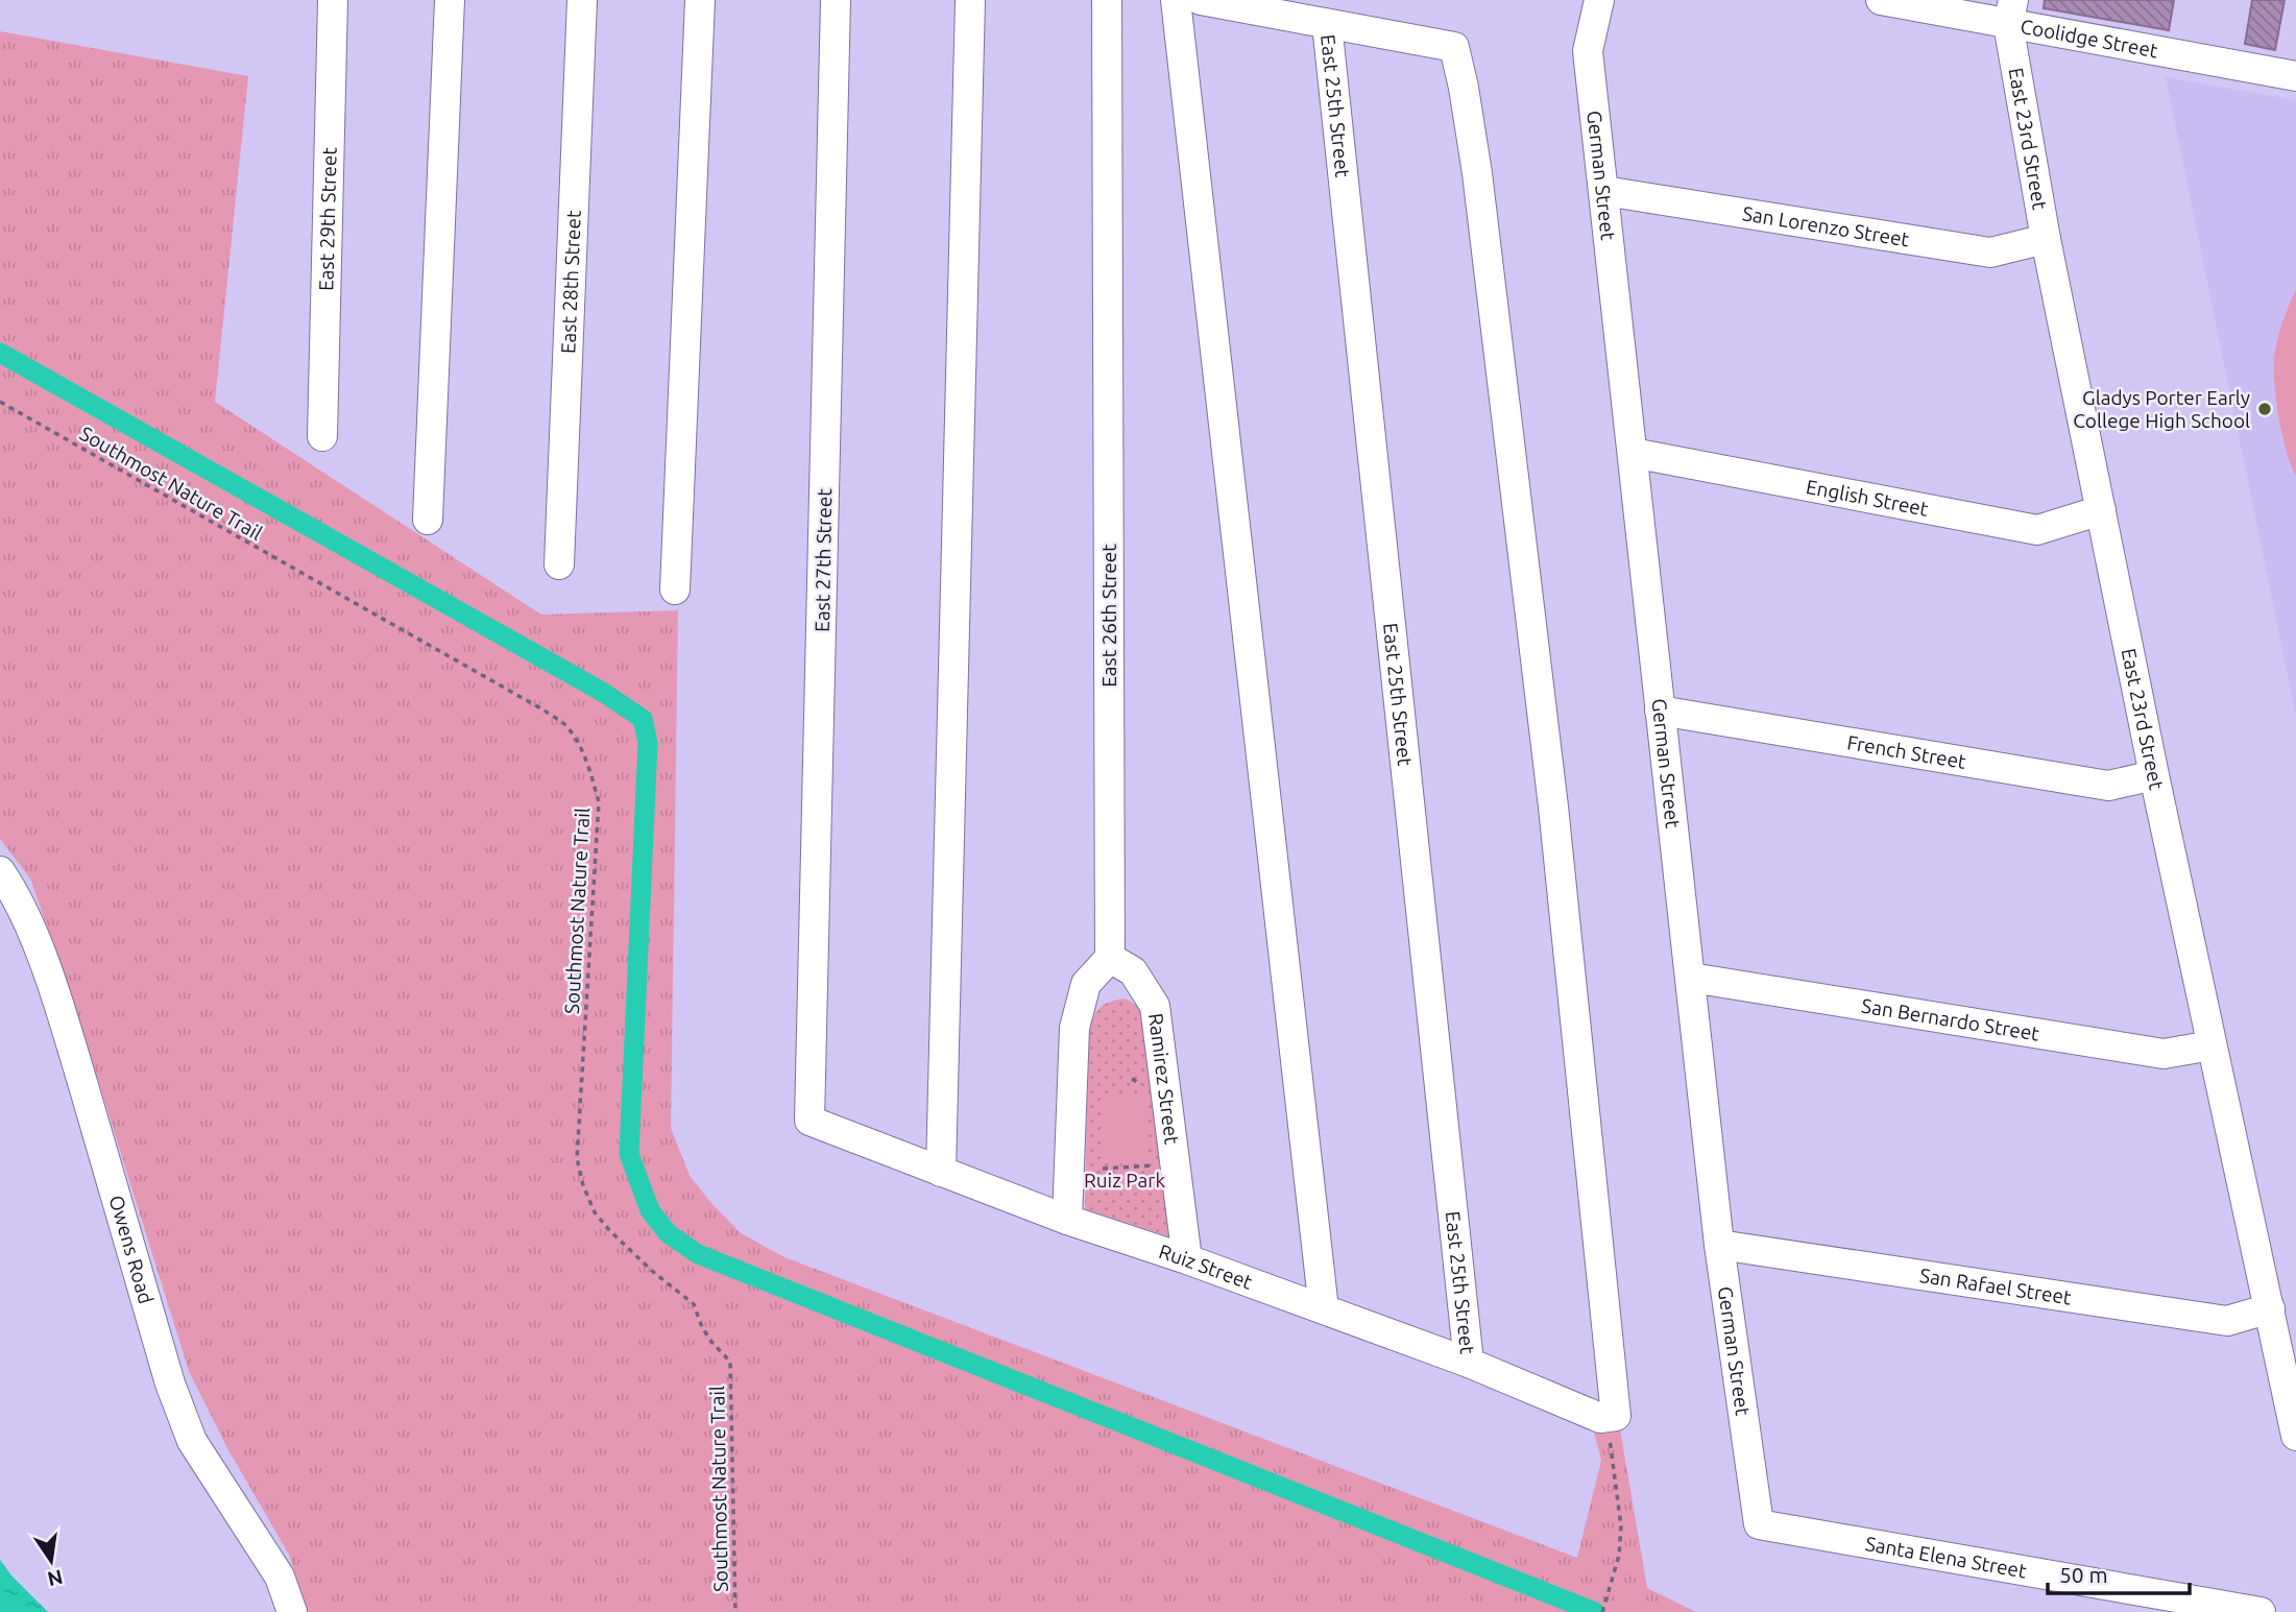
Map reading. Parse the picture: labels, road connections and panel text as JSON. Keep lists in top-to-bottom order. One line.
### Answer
{"streets":{"street":["Coolidge Street","East 25th Street","East 23rd Street","German Street","East 29th Street","San Lorenzo Street","East 28th Street","English Street","East 27th Street","East 26th Street","French Street","San Bernardo Street","Ramirez Street","Owens Road","Ruiz Street","San Rafael Street","Santa Elena Street"],"path":["Southmost Nature Trail"]},"crossings":[["Coolidge Street","East 23rd Street"],["East 25th Street","Ruiz Street"],["East 23rd Street","San Lorenzo Street"],["East 23rd Street","English Street"],["East 23rd Street","French Street"],["East 23rd Street","San Bernardo Street"],["East 23rd Street","San Rafael Street"],["German Street","San Lorenzo Street"],["German Street","English Street"],["German Street","French Street"],["German Street","San Bernardo Street"],["German Street","San Rafael Street"],["German Street","Santa Elena Street"],["East 27th Street","Ruiz Street"],["East 26th Street","Ramirez Street"],["Ramirez Street","Ruiz Street"]],"parks":["Ruiz Park"],"places":["Gladys Porter Early College High School"],"scale_bar":"50 m","north":"bottom"}
